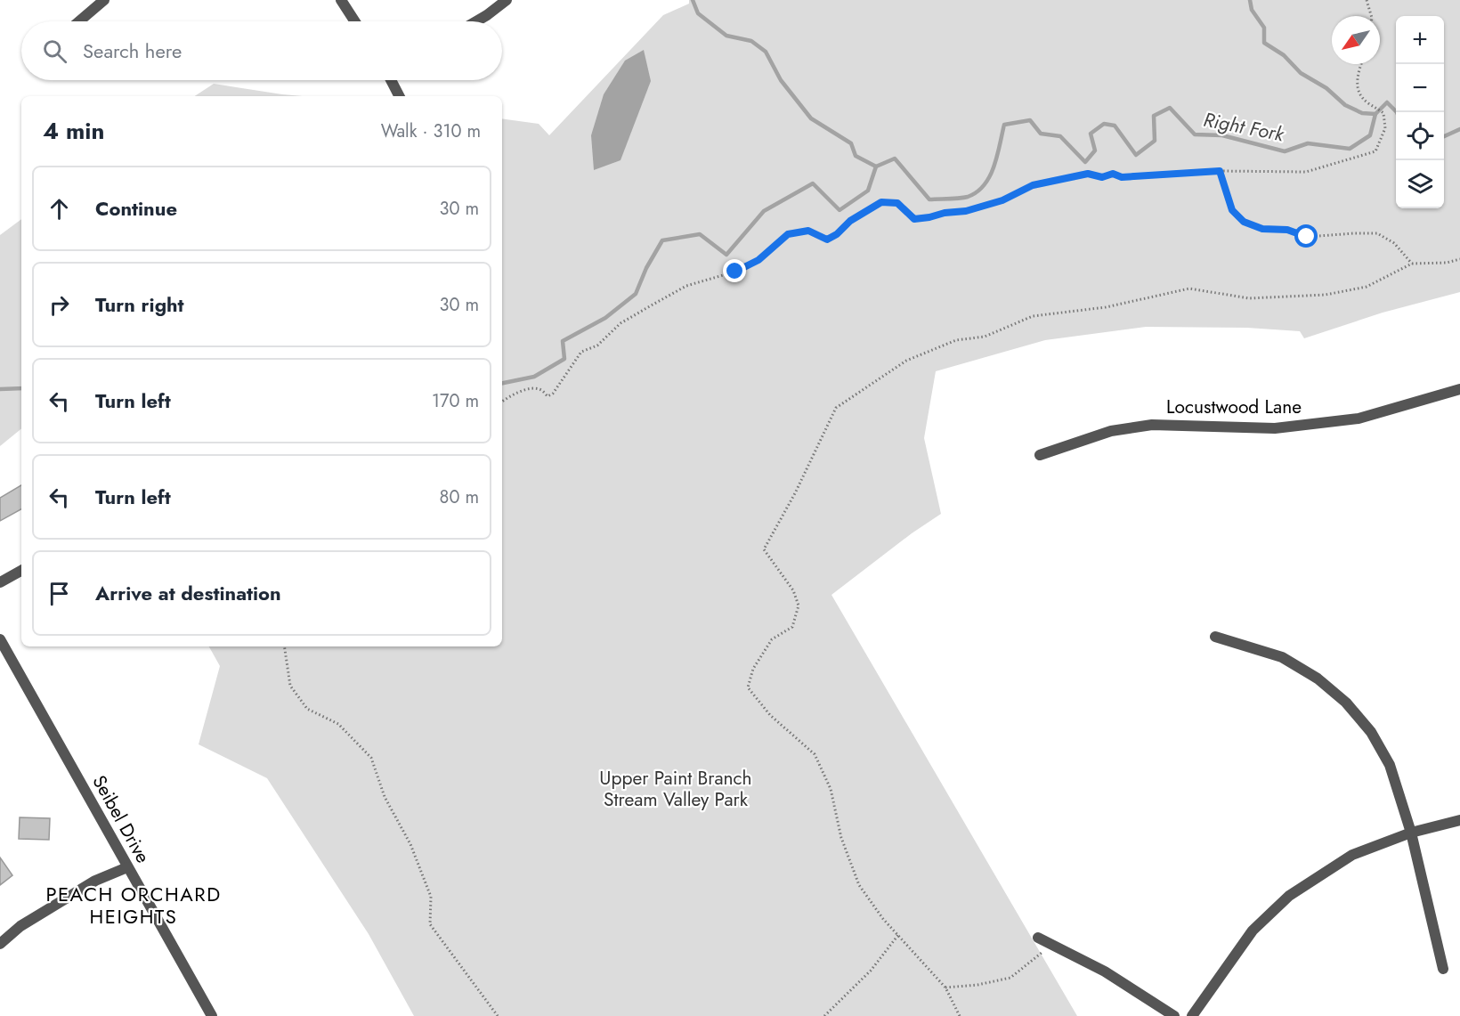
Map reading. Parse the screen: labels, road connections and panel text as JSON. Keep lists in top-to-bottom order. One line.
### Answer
{"streets":{"street":["Locustwood Lane","Seibel Drive"]},"districts":["PEACH ORCHARD HEIGHTS"],"water":["Right Fork"],"parks":["Upper Paint Branch Stream Valley Park"],"north":"bottom left","page":{"map_buttons":["+","−"],"search":"Search here","heading":["4 min","Walk · 310 m"],"list":[["Continue","30 m"],["Turn right","30 m"],["Turn left","170 m"],["Turn left","80 m"],"Arrive at destination"]}}
